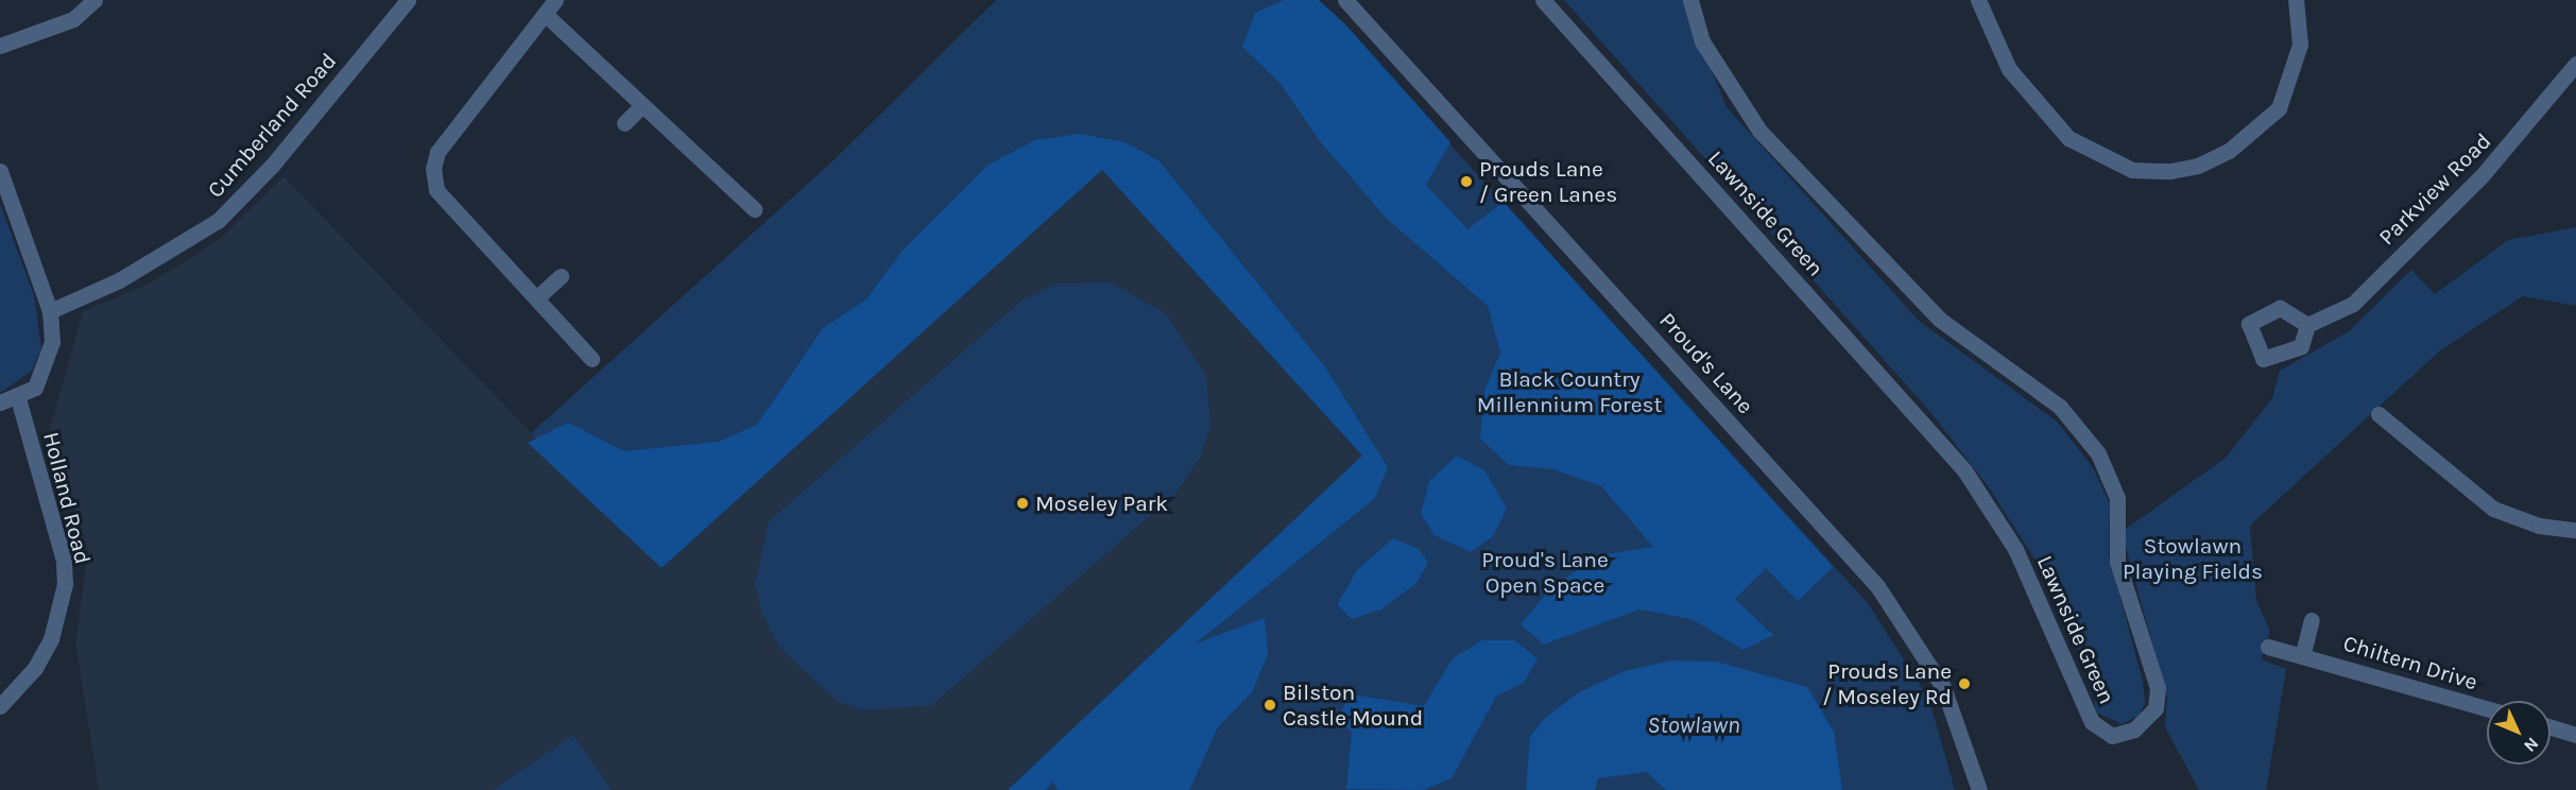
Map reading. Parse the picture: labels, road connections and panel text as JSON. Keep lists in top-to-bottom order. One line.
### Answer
{"streets":{"street":["Cumberland Road","Parkview Road","Lawnside Green","Proud's Lane","Holland Road","Chiltern Drive"]},"water":["Stowlawn"],"parks":["Black Country Millennium Forest","Stowlawn Playing Fields","Proud's Lane Open Space"],"places":["Prouds Lane / Green Lanes","Moseley Park","Prouds Lane / Moseley Rd","Bilston Castle Mound"],"north":"bottom right"}
